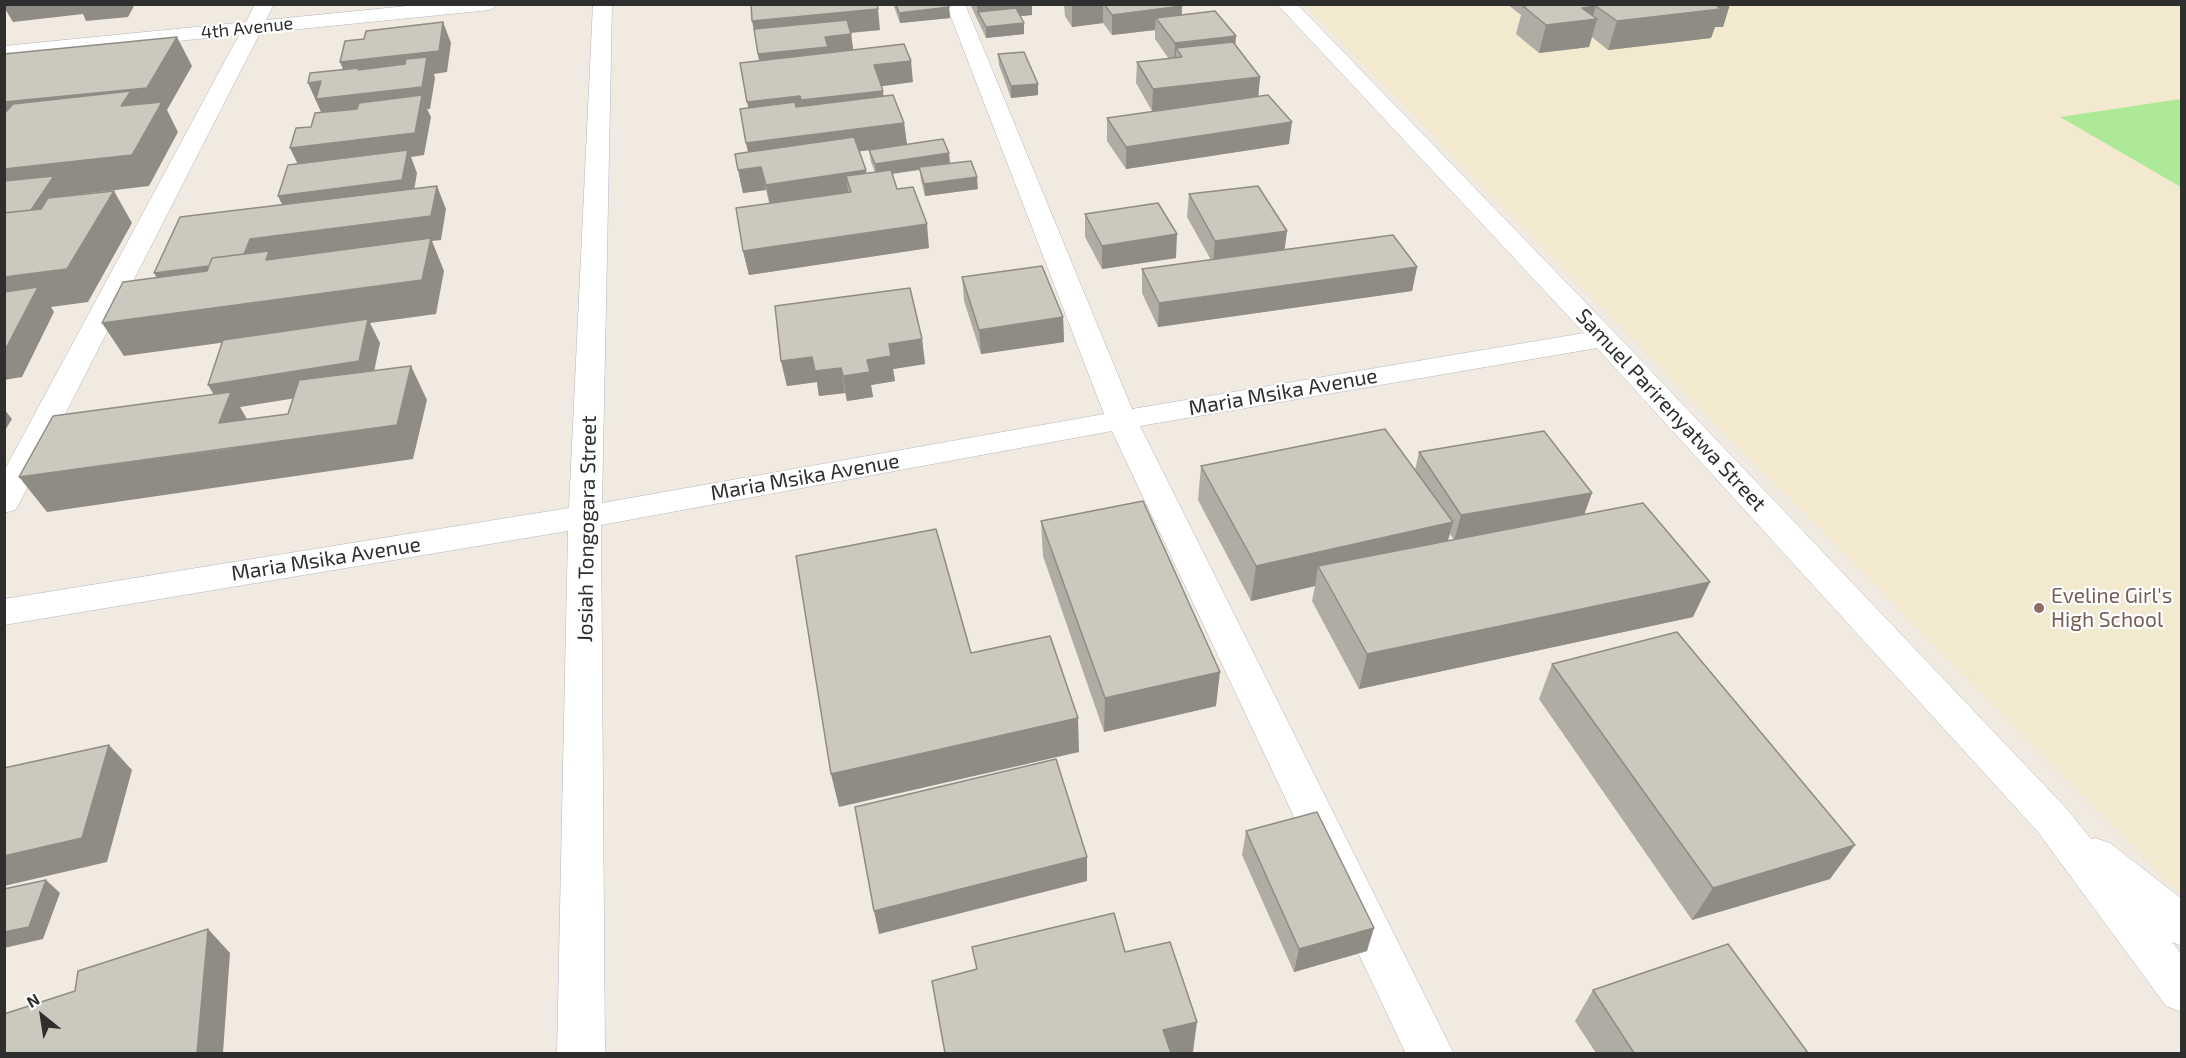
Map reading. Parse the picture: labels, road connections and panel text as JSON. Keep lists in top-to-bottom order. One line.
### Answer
{"streets":{"street":["4th Avenue","Maria Msika Avenue","Samuel Parirenyatwa Street","Josiah Tongogara Street"]},"crossings":[["Maria Msika Avenue","Samuel Parirenyatwa Street"],["Maria Msika Avenue","Josiah Tongogara Street"]],"places":["Eveline Girl's High School"],"north":"top left"}
